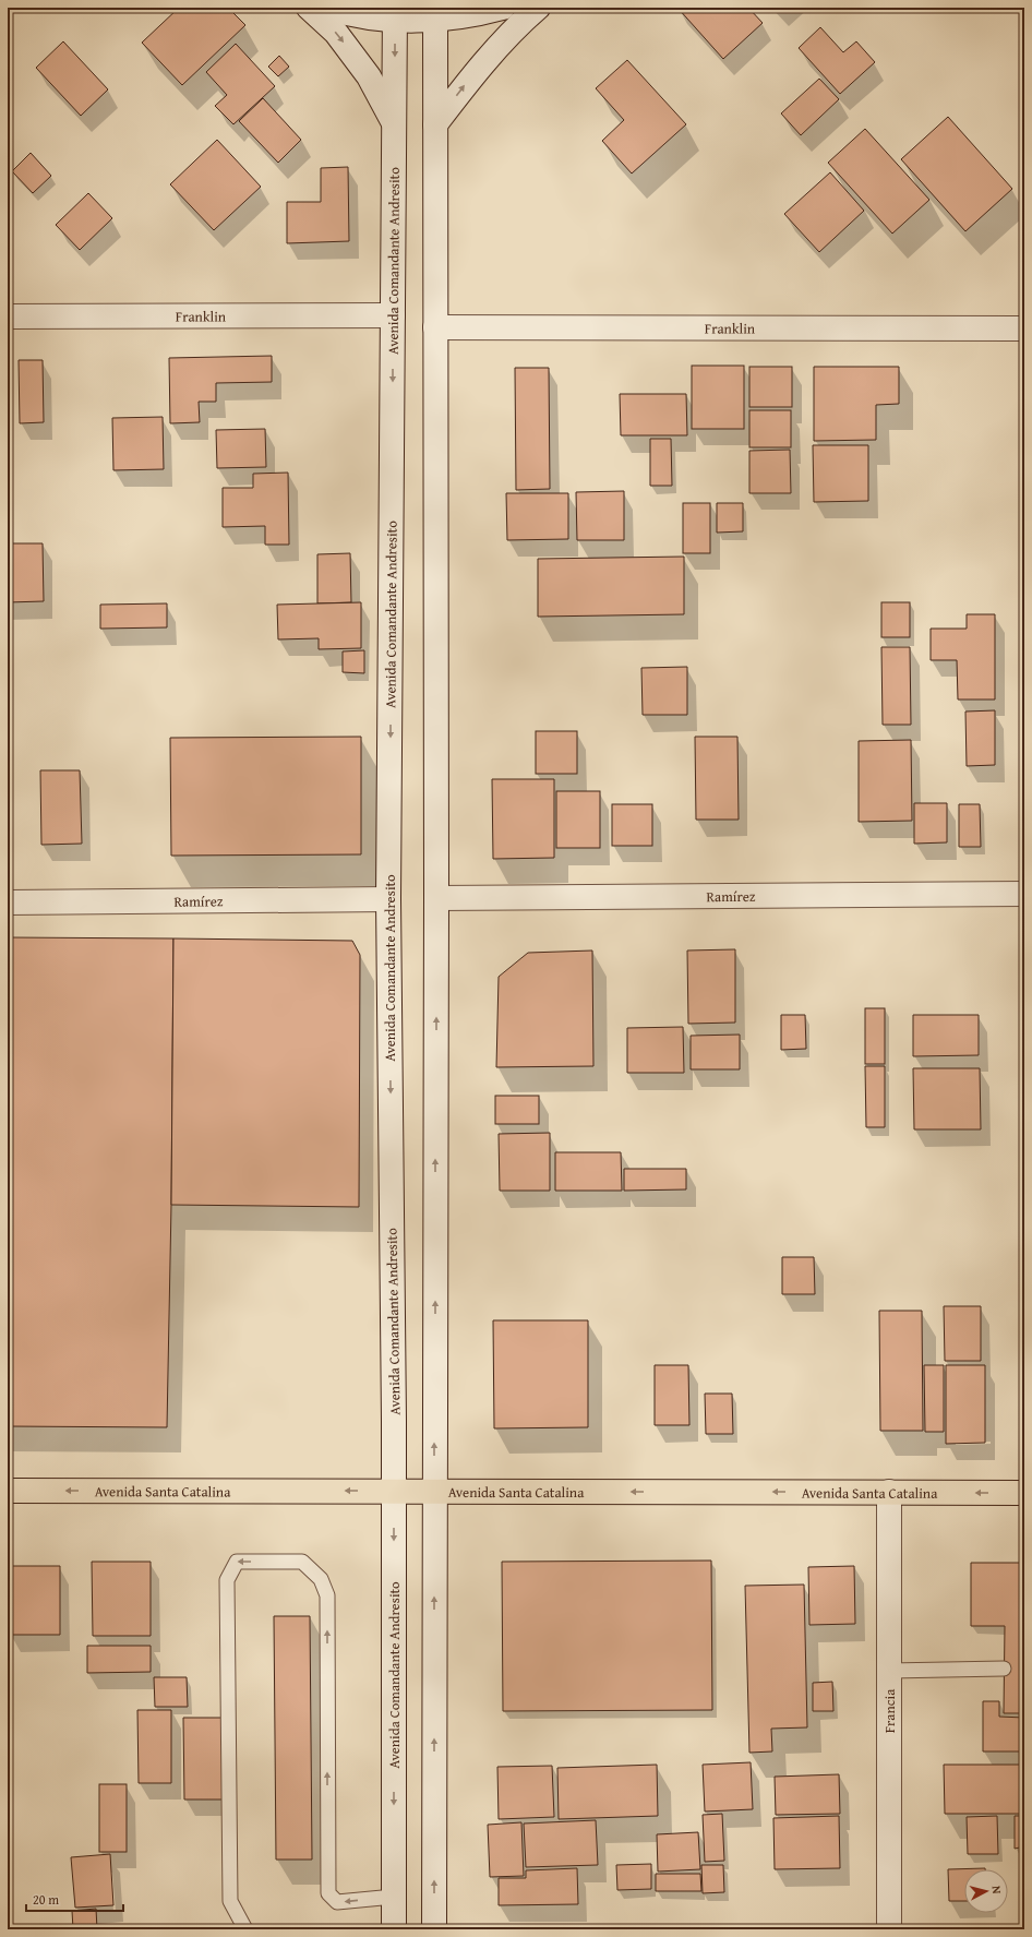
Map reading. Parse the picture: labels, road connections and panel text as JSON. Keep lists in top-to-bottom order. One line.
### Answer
{"streets":{"main road":["Avenida Comandante Andresito","Franklin","Ramírez","Avenida Santa Catalina","Francia"]},"crossings":[["Avenida Comandante Andresito","Franklin"],["Avenida Comandante Andresito","Ramírez"],["Avenida Comandante Andresito","Avenida Santa Catalina"],["Avenida Santa Catalina","Francia"]],"one_way":["Avenida Santa Catalina"],"scale_bar":"20 m","north":"right"}
